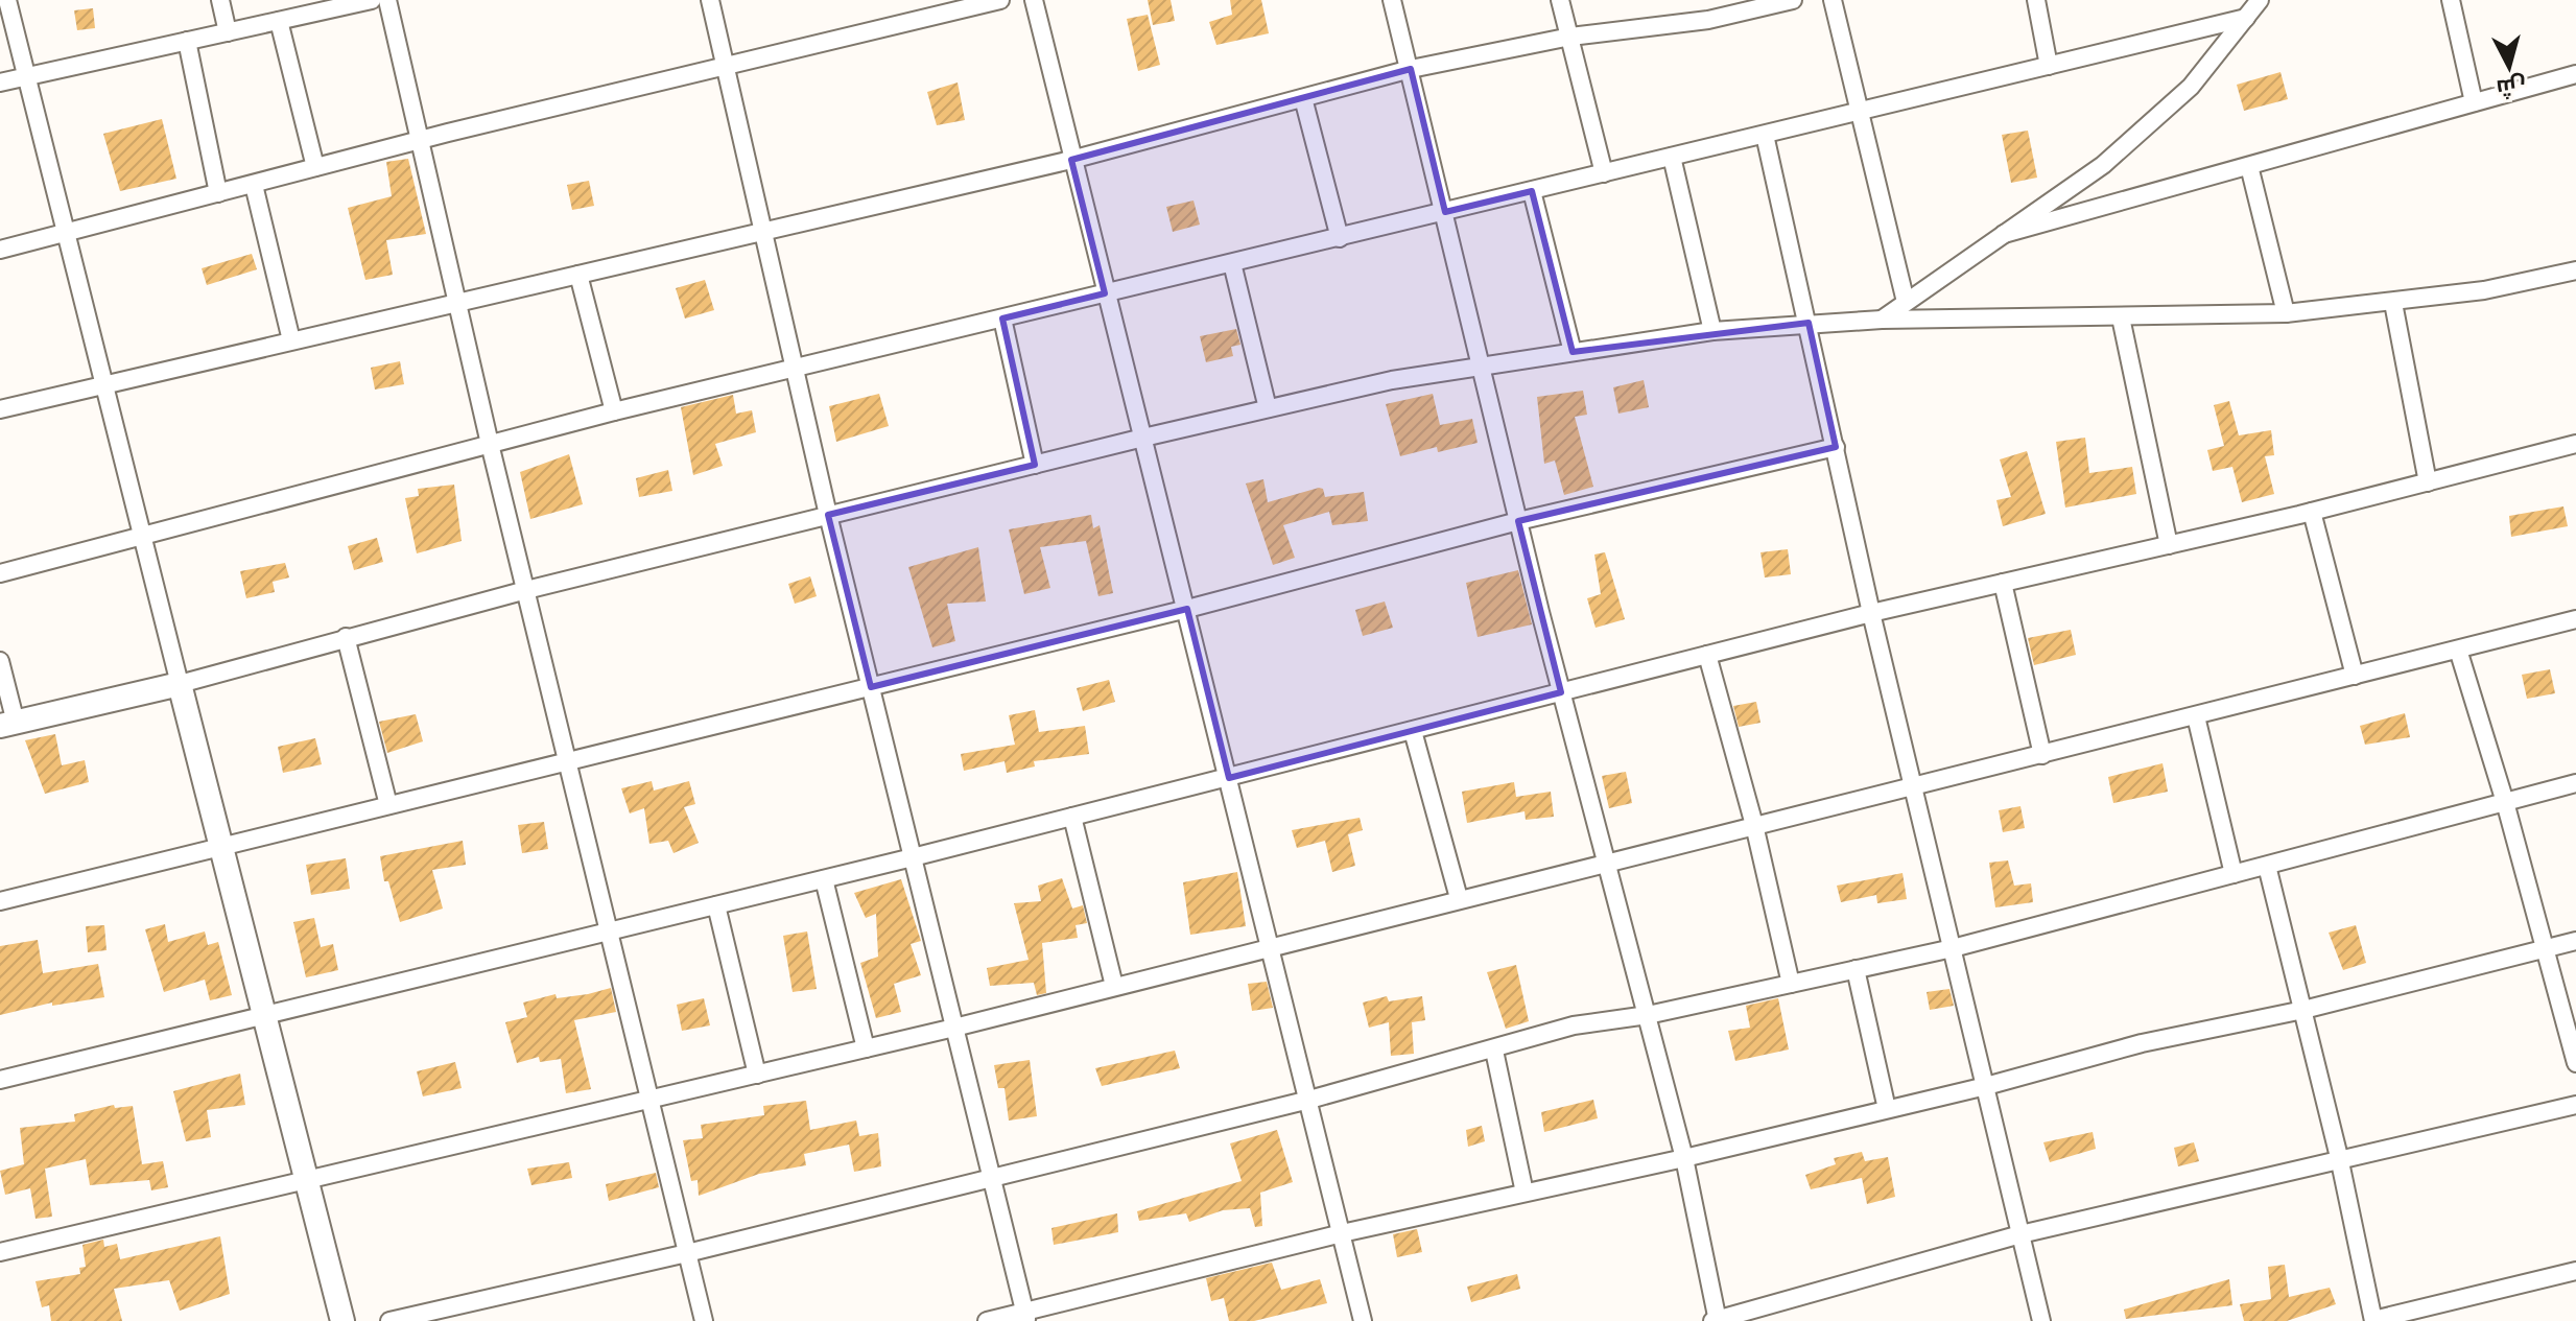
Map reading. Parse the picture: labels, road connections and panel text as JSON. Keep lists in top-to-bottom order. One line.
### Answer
{"north":"bottom"}
